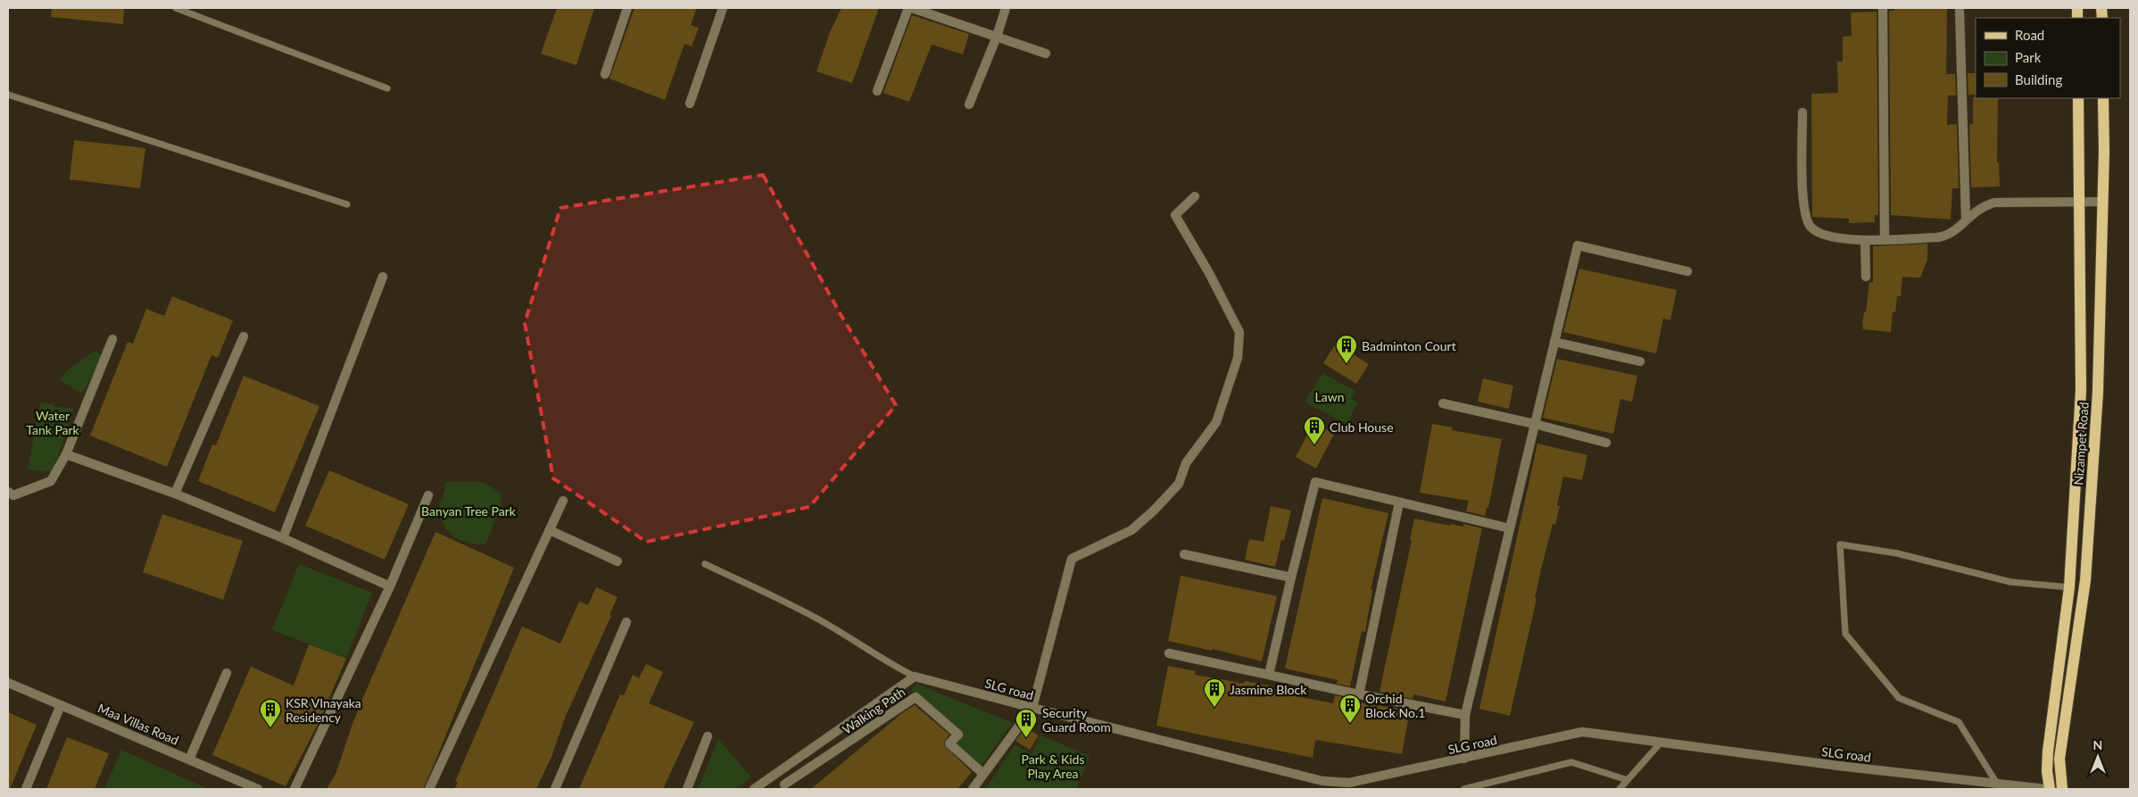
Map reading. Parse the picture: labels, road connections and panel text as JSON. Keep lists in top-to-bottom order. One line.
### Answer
{"streets":{"main road":["Nizampet Road"],"street":["SLG road","Walking Path","Maa Villas Road"]},"parks":["Lawn","Water Tank Park","Banyan Tree Park","Park & Kids Play Area"],"places":{"building":["Badminton Court","Club House","Jasmine Block","Orchid Block No.1","KSR VInayaka Residency","Security Guard Room"]},"legend":["Road","Park","Building"],"north":"top"}
